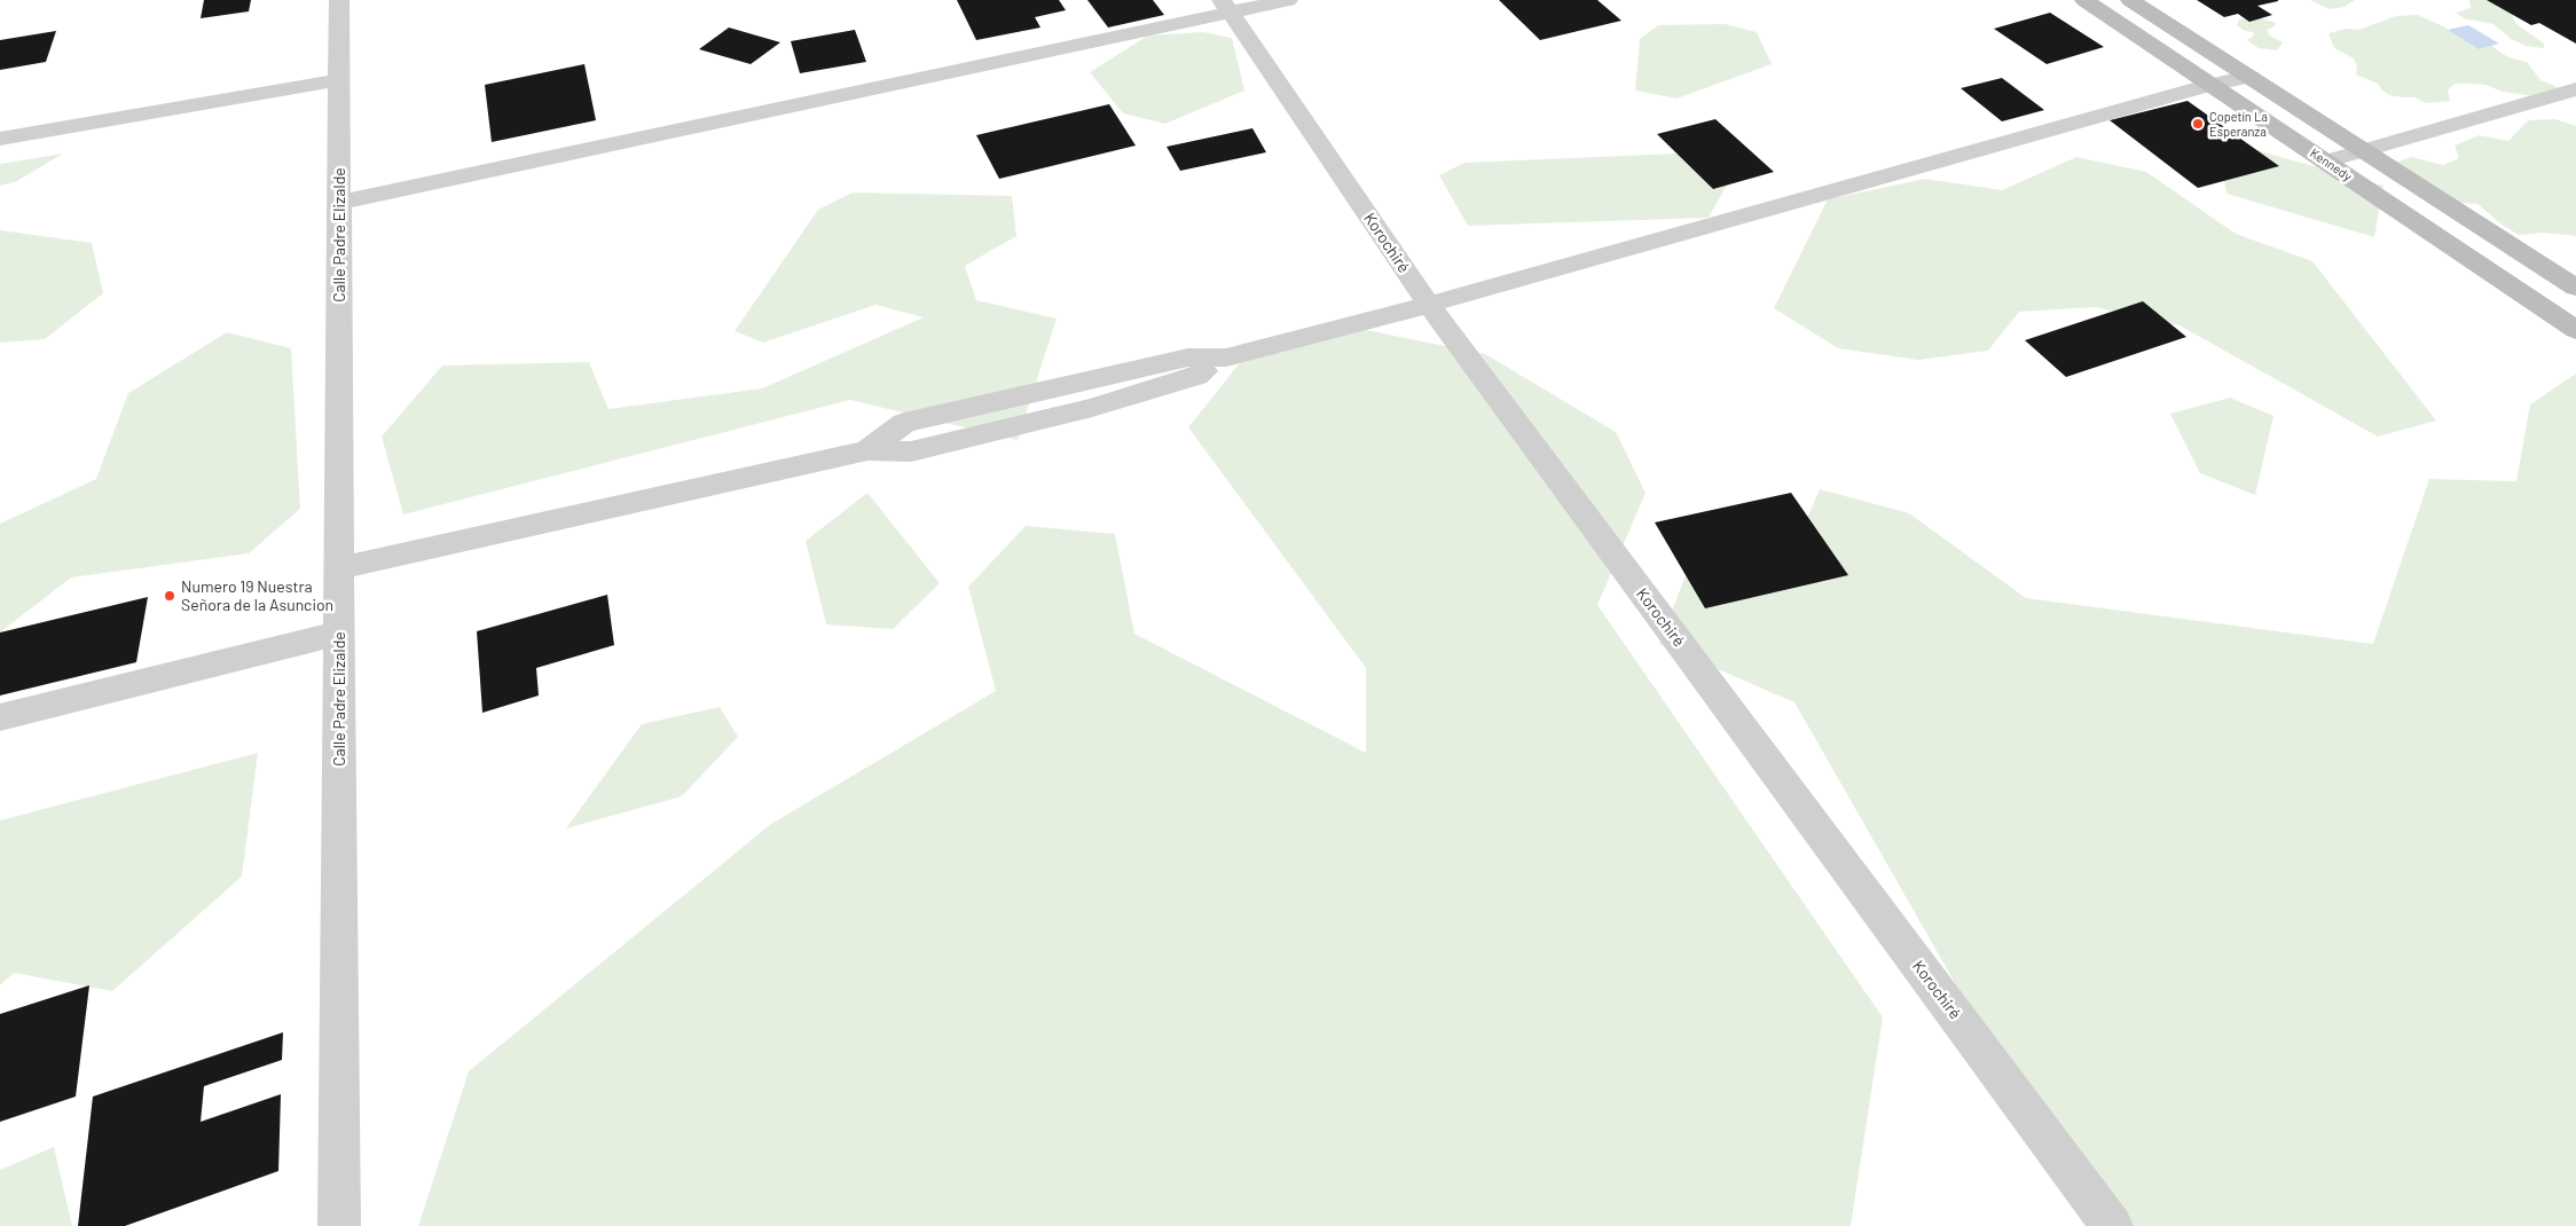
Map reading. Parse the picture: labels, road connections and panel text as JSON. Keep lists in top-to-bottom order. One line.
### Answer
{"streets":{"main road":["Kennedy"],"street":["Calle Padre Elizalde","Korochiré"]},"places":["Copetín La Esperanza","Numero 19 Nuestra Señora de la Asuncion"]}
